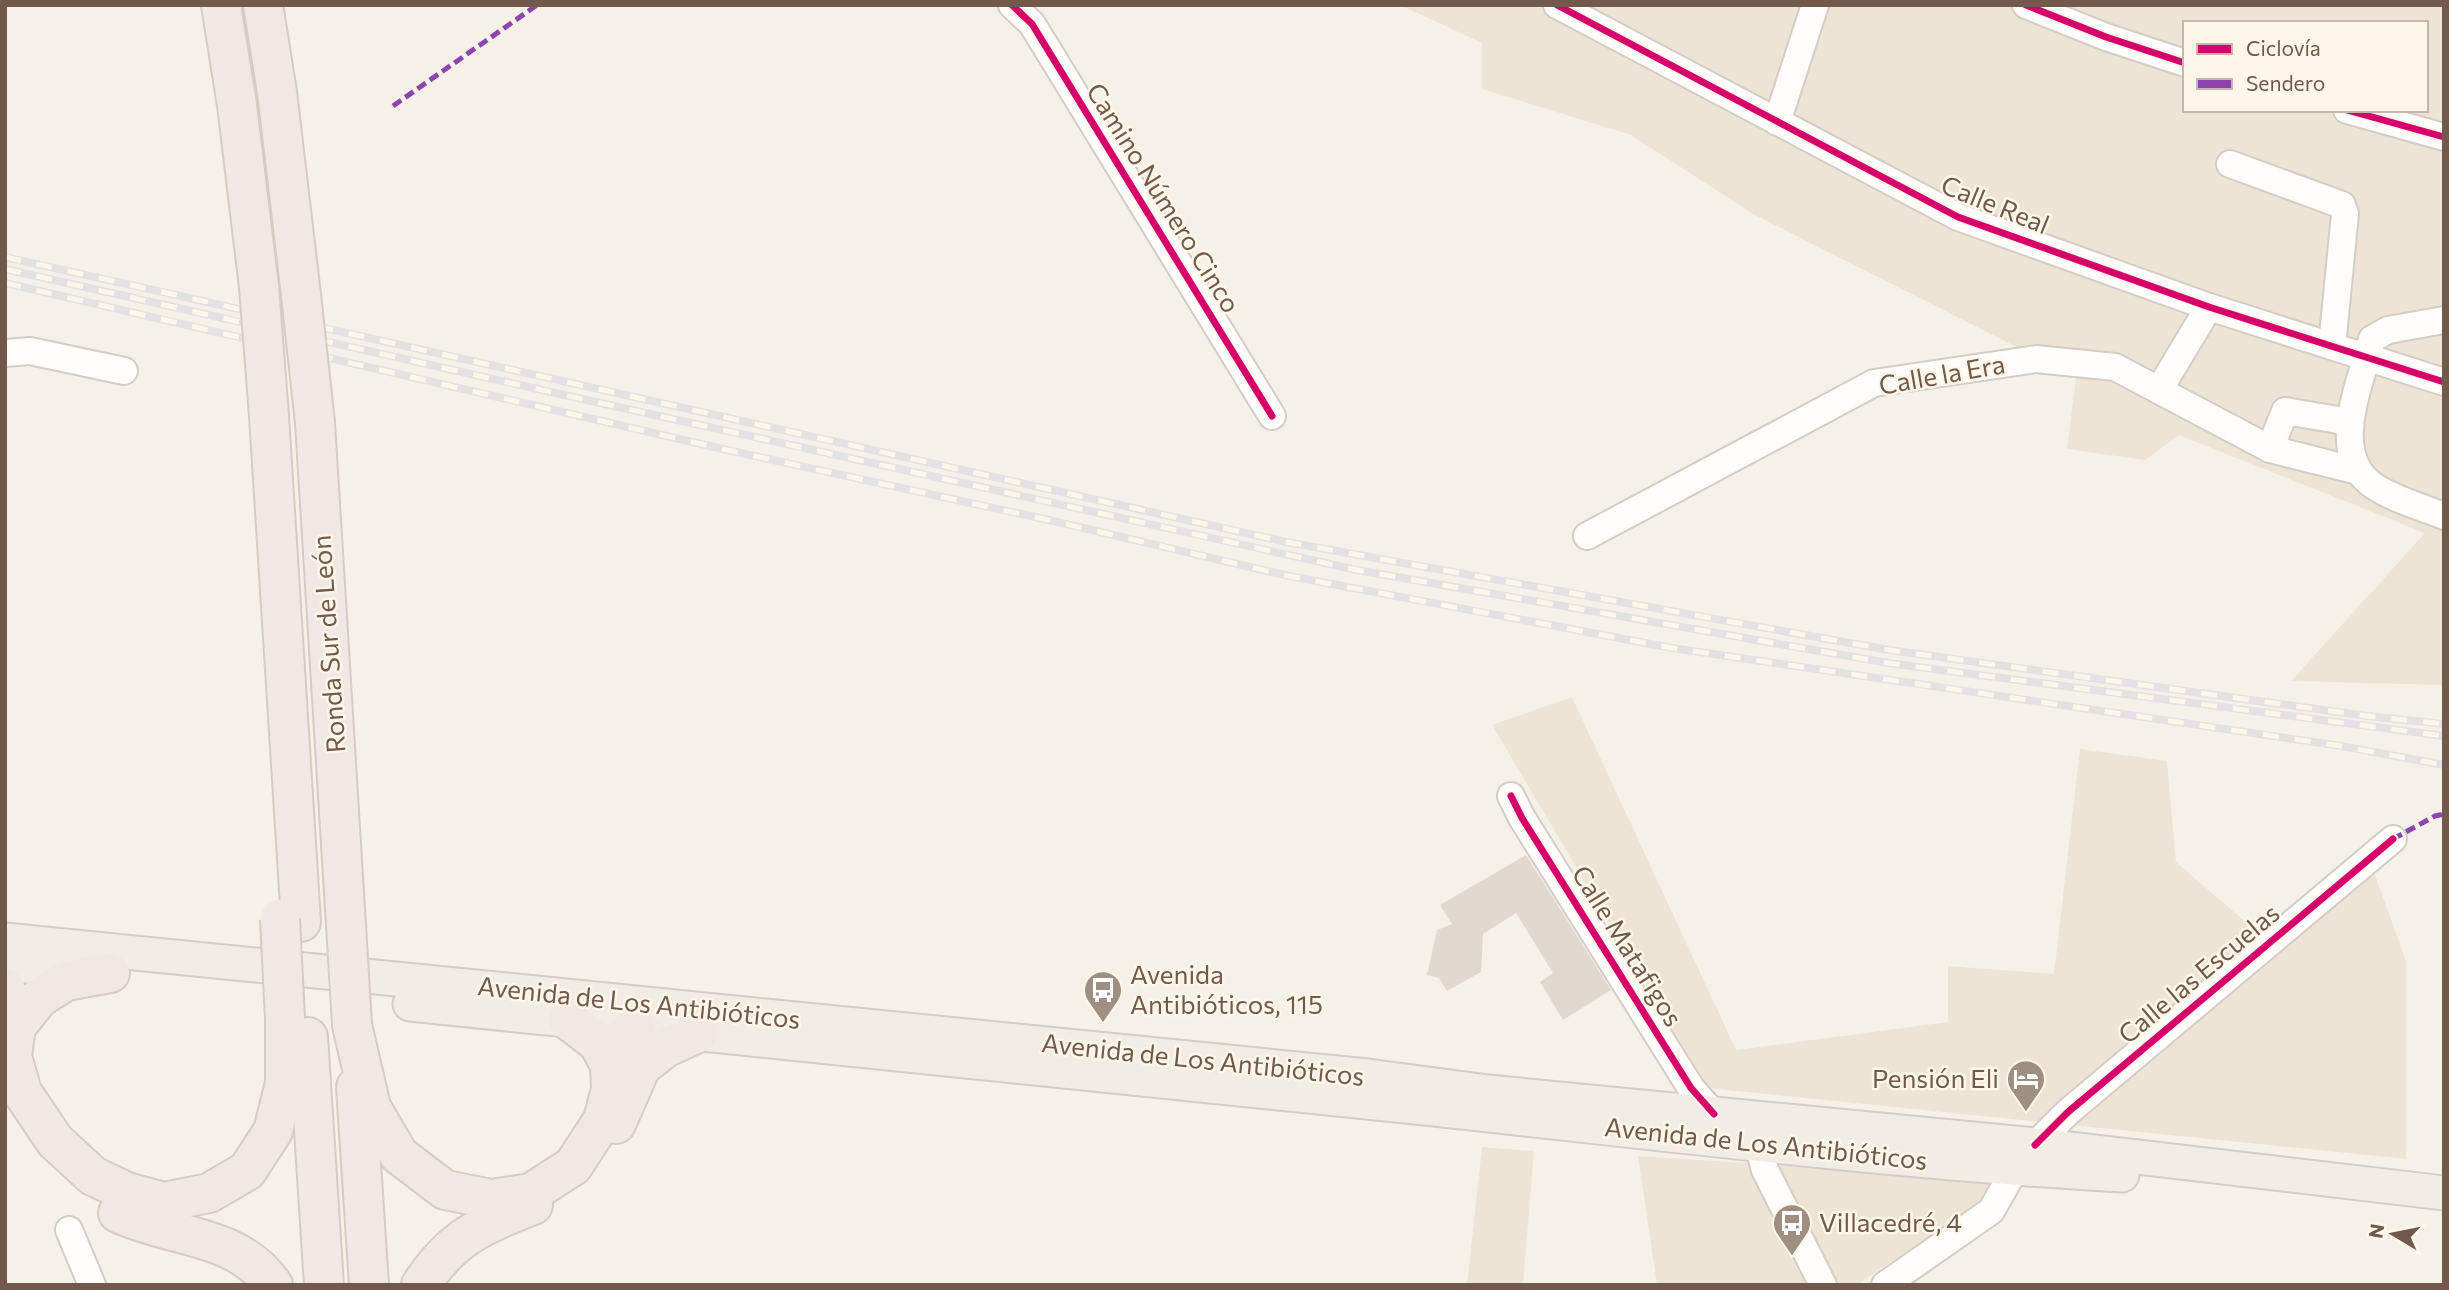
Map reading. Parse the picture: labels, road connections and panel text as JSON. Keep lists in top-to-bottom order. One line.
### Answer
{"streets":{"highway":["Ronda Sur de León"],"main road":["Avenida de Los Antibióticos"],"street":["Camino Número Cinco","Calle Real","Calle la Era","Calle Matafigos","Calle las Escuelas"]},"crossings":[["Calle Matafigos","Avenida de Los Antibióticos"],["Calle las Escuelas","Avenida de Los Antibióticos"]],"places":{"bus stop":["Avenida Antibióticos, 115","Villacedré, 4"],"hotel":["Pensión Eli"]},"legend":["Ciclovía","Sendero"],"north":"left"}
